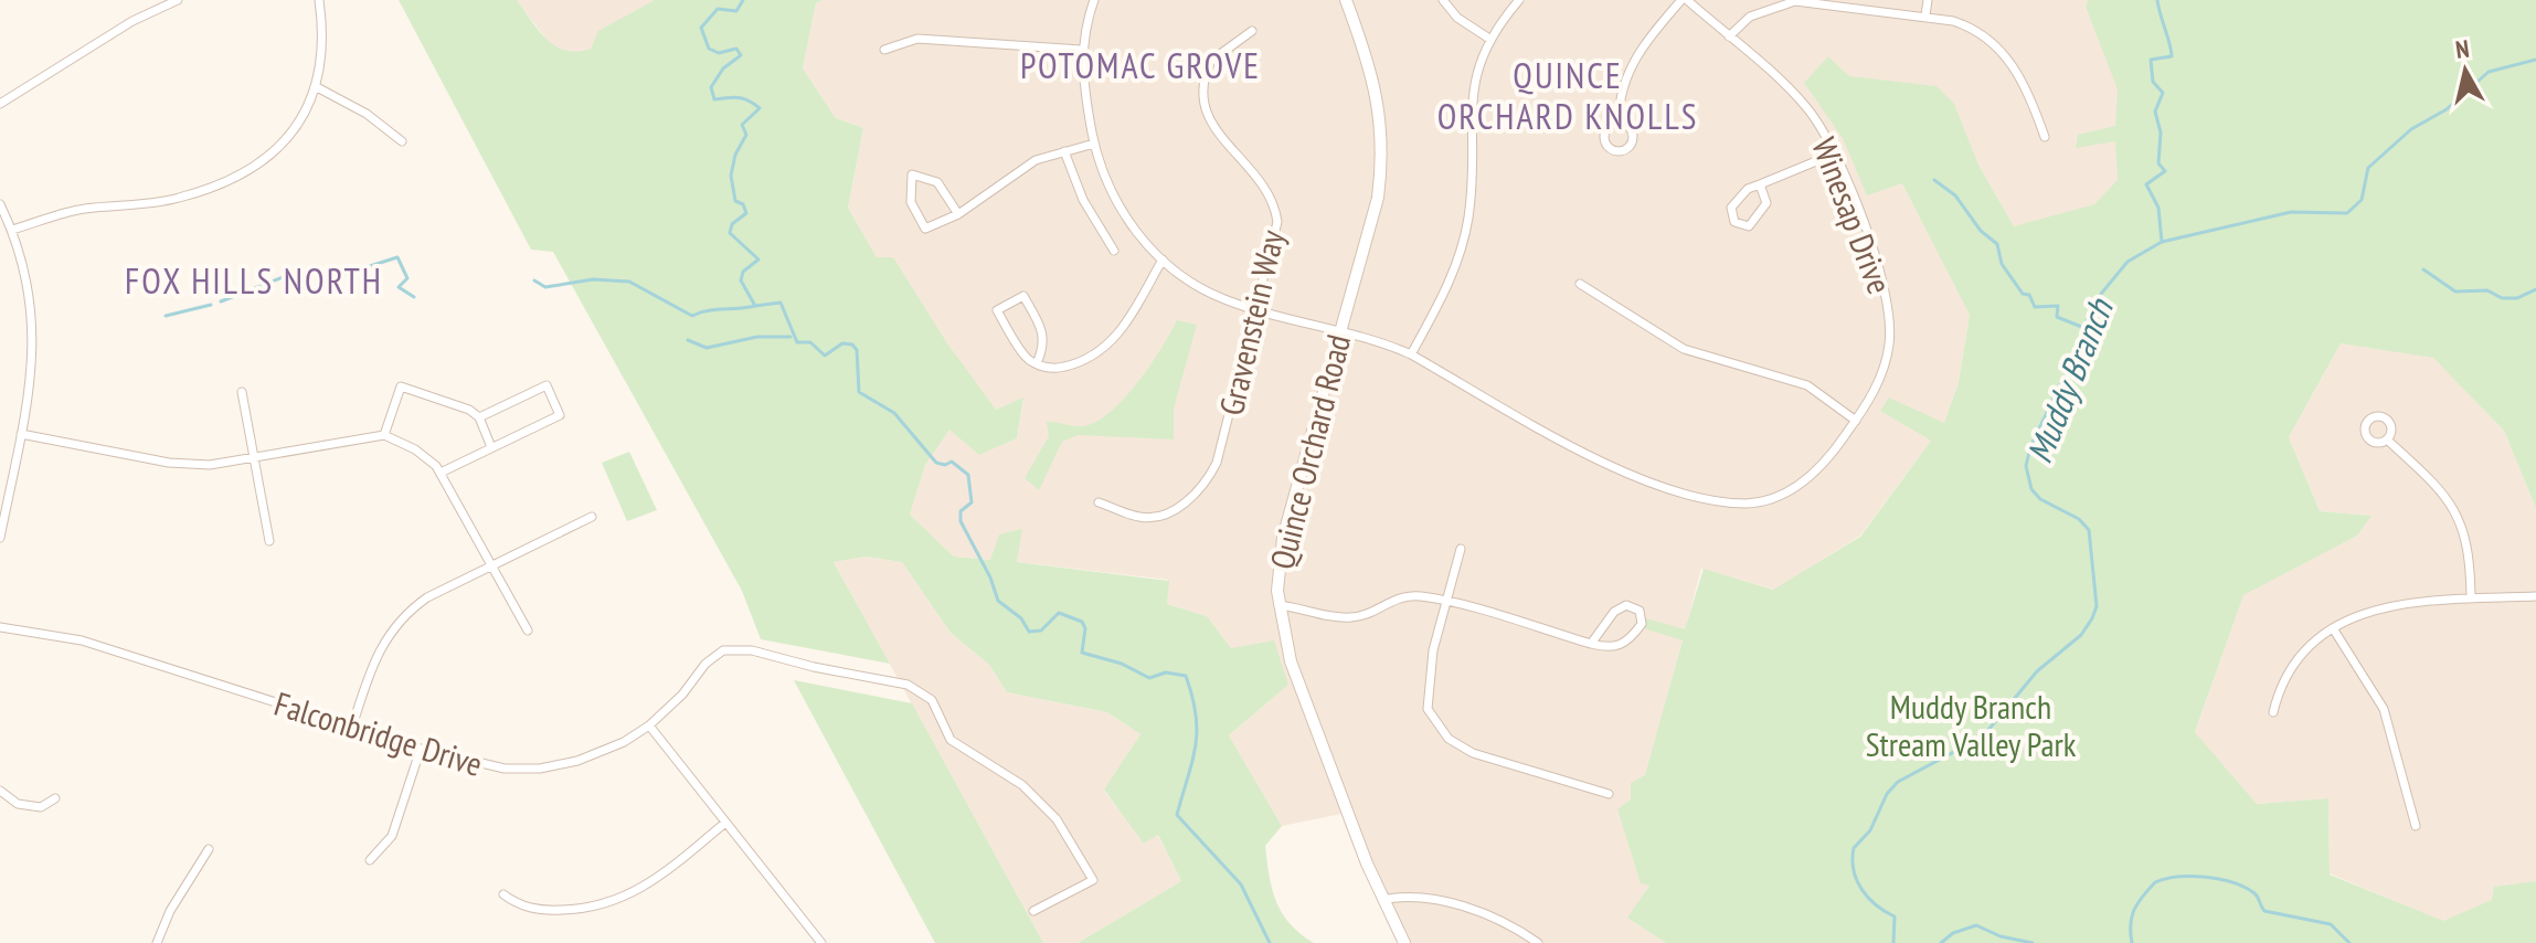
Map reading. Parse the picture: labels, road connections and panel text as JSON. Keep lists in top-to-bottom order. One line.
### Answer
{"streets":{"street":["Winesap Drive","Gravenstein Way","Quince Orchard Road","Falconbridge Drive"]},"crossings":[["Winesap Drive","Gravenstein Way"],["Winesap Drive","Quince Orchard Road"]],"districts":["POTOMAC GROVE","QUINCE ORCHARD KNOLLS","FOX HILLS NORTH"],"water":["Muddy Branch"],"parks":["Muddy Branch Stream Valley Park"],"north":"top"}
